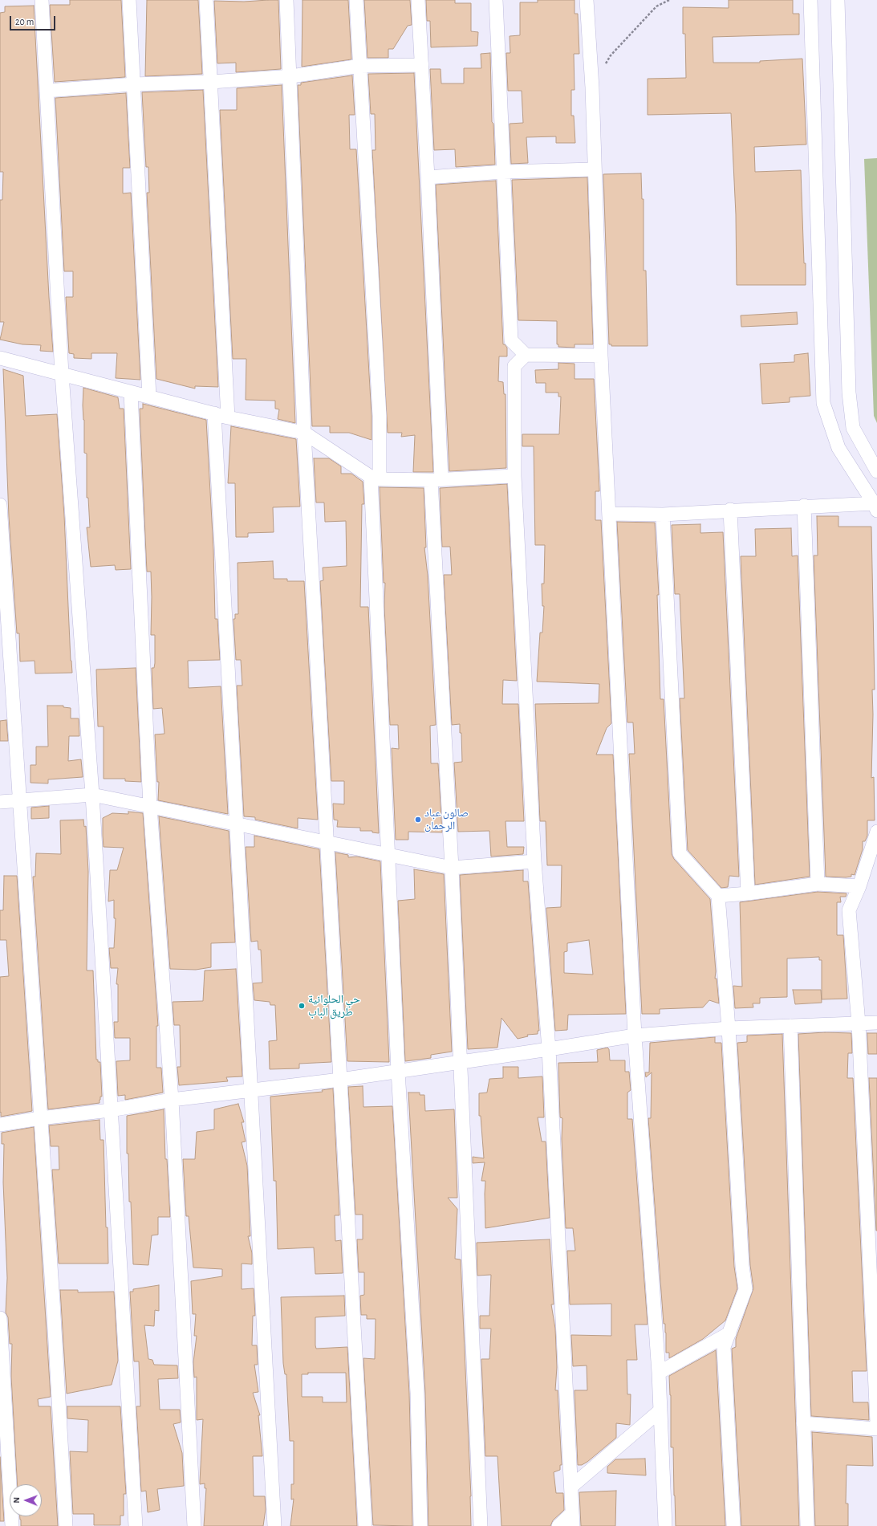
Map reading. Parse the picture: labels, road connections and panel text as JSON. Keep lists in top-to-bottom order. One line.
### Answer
{"places":["صالون عباد الرحمان","حي الحلوانية طريق الباب"],"scale_bar":"20 m","north":"left"}
